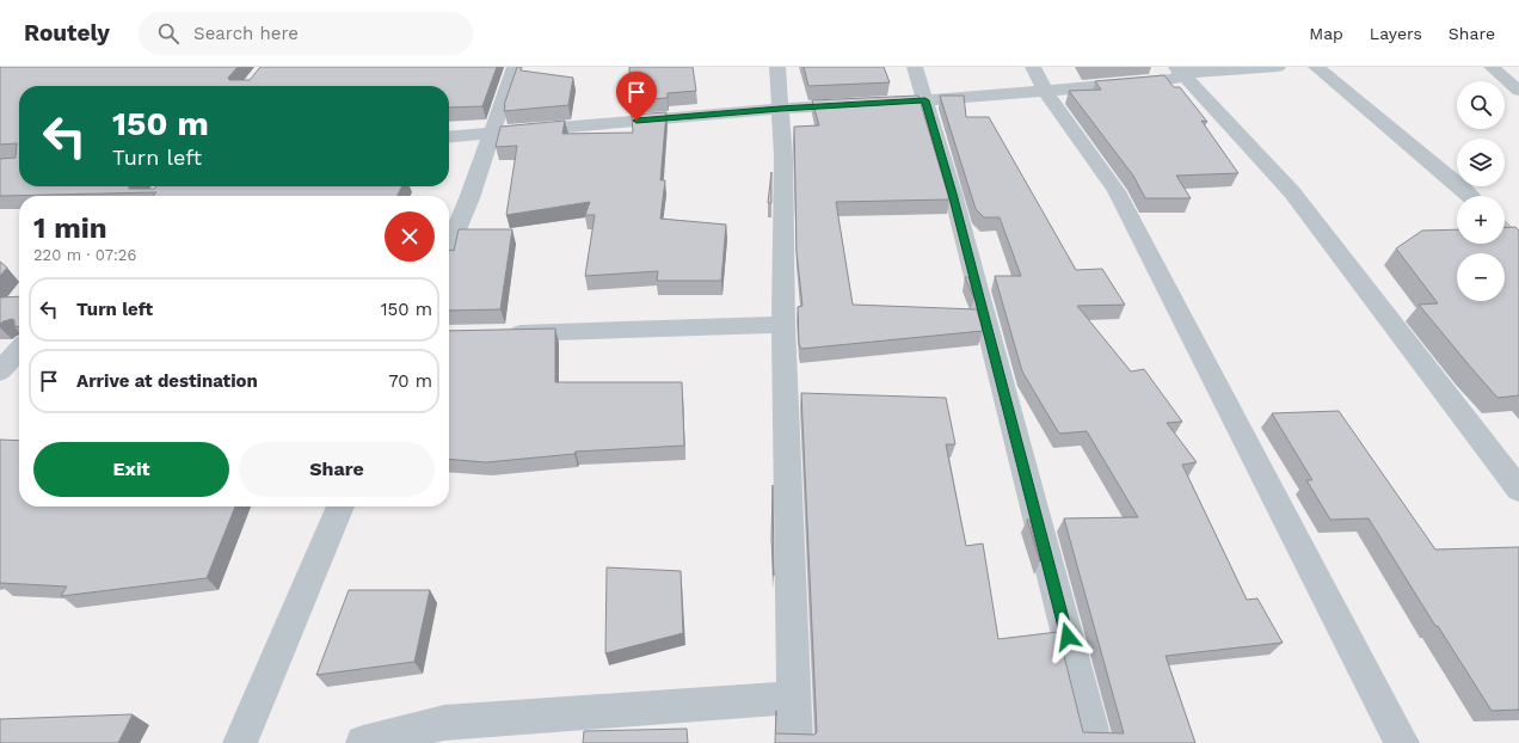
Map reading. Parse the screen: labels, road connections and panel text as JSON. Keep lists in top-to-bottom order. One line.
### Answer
{"page":{"header":"Routely","search":"Search here","nav":["Map","Layers","Share"],"map_buttons":["+","−"],"turn":["150 m","Turn left"],"heading":["1 min","220 m · 07:26"],"list":[{"name":"Turn left","value":"150 m"},{"name":"Arrive at destination","value":"70 m"}],"buttons":["Exit","Share"]}}
